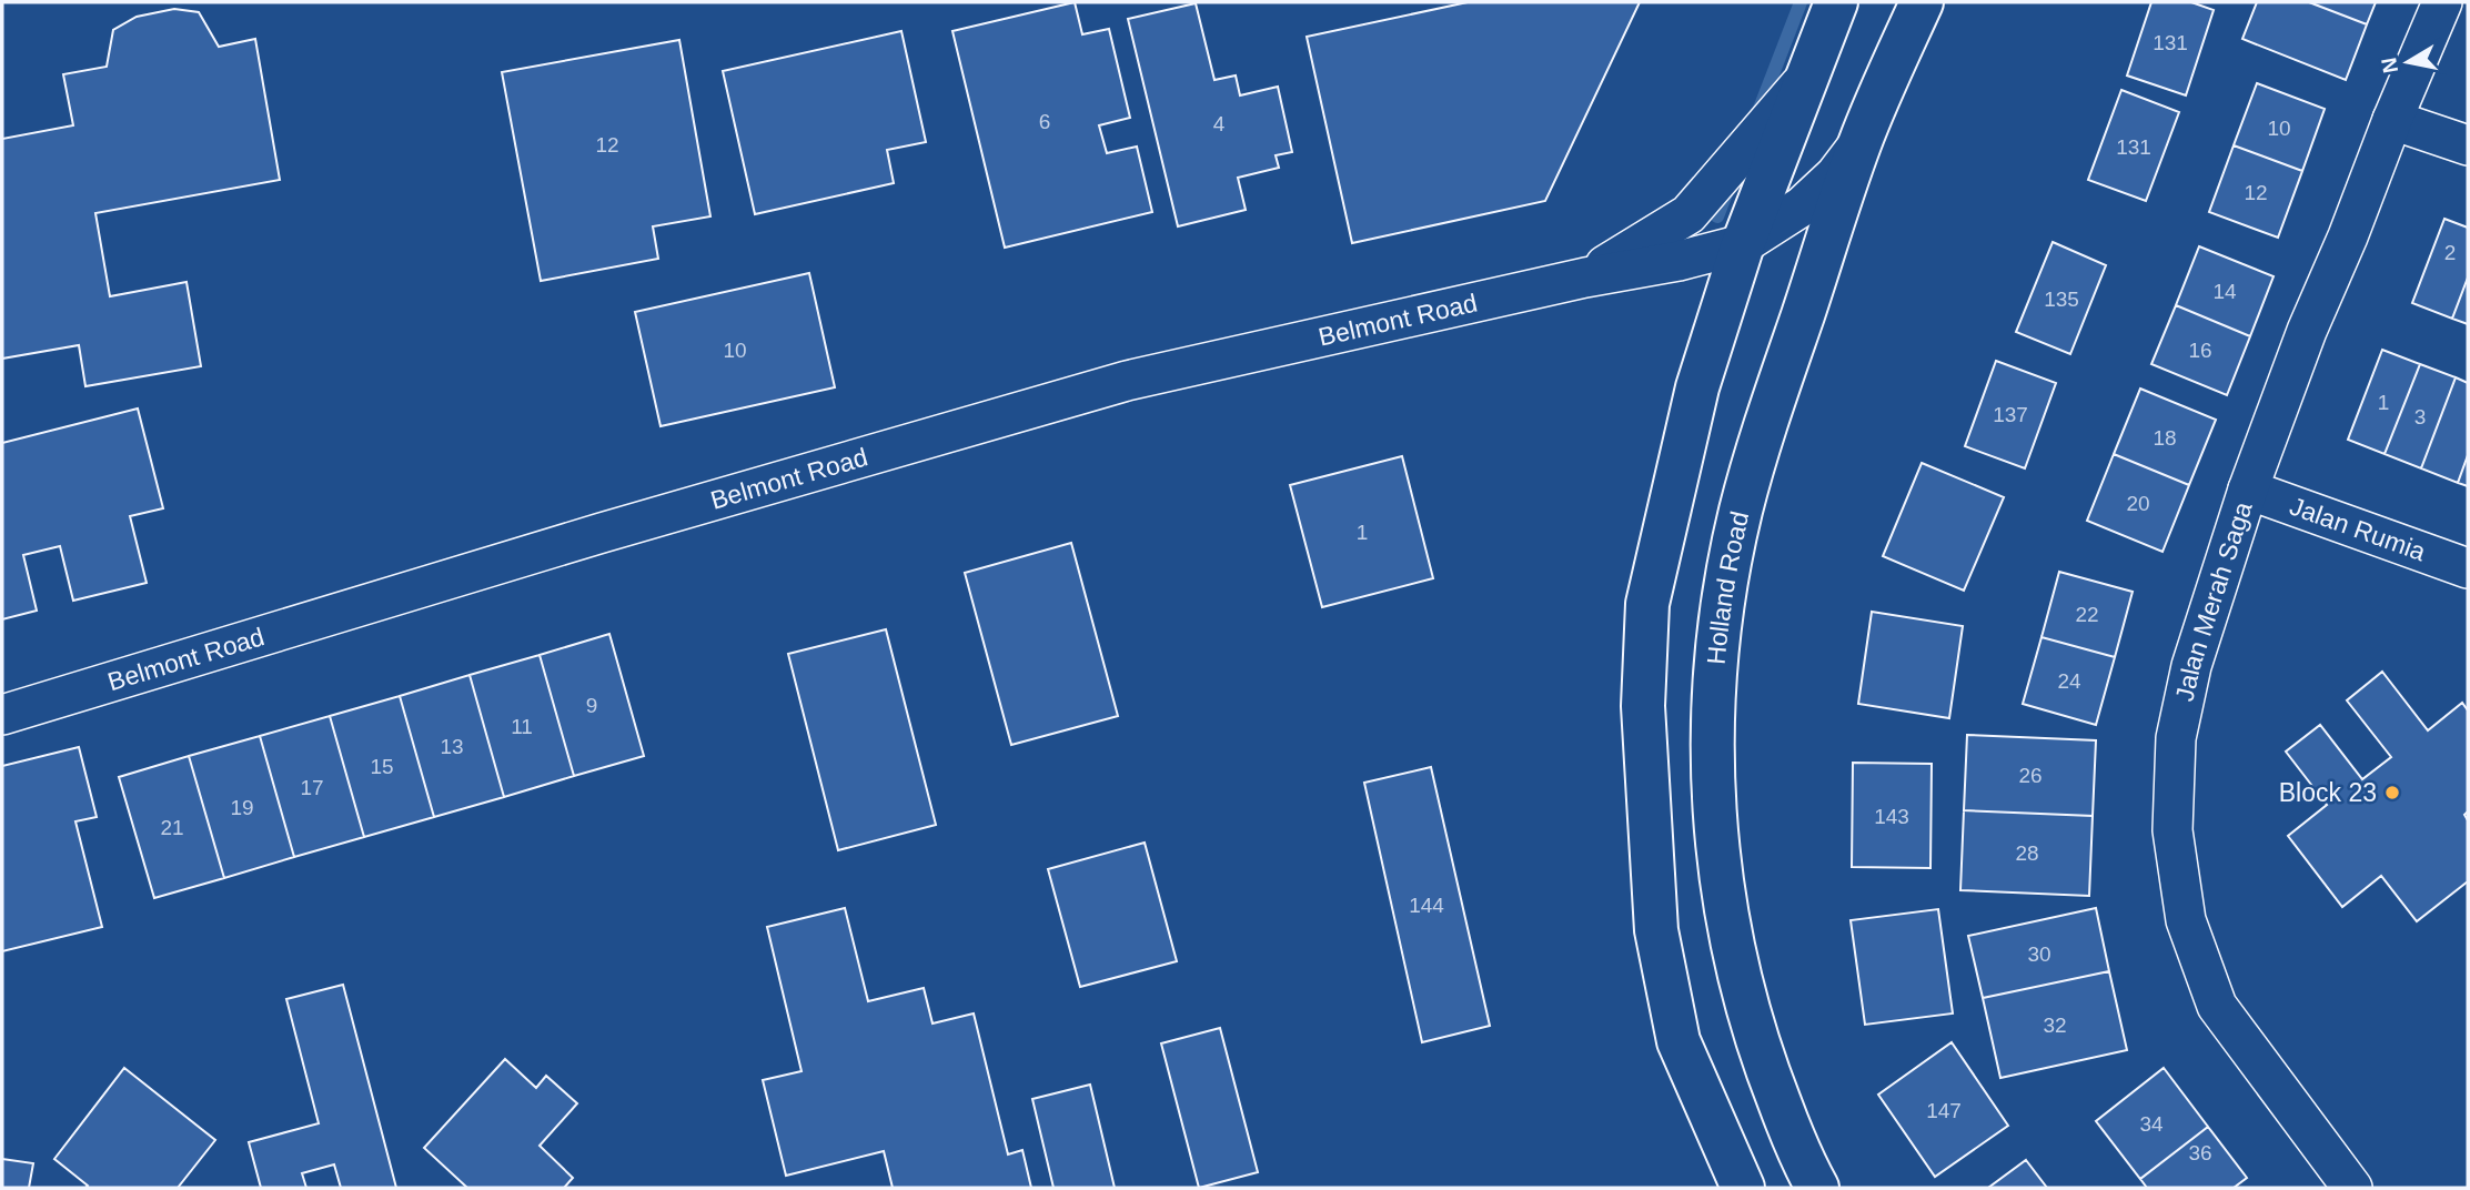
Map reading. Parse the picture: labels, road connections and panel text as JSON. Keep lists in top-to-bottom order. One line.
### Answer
{"streets":{"main road":["Holland Road"],"street":["Belmont Road","Jalan Rumia","Jalan Merah Saga"]},"crossings":[["Belmont Road","Holland Road"],["Jalan Rumia","Jalan Merah Saga"]],"places":["Block 23"],"house_numbers":["131","6","4","10","12","131","12","2","14","135","10","16","1","137","3","18","20","1","22","24","9","11","13","15","26","17","19","143","21","28","144","30","32","147","34","36"],"north":"left"}
